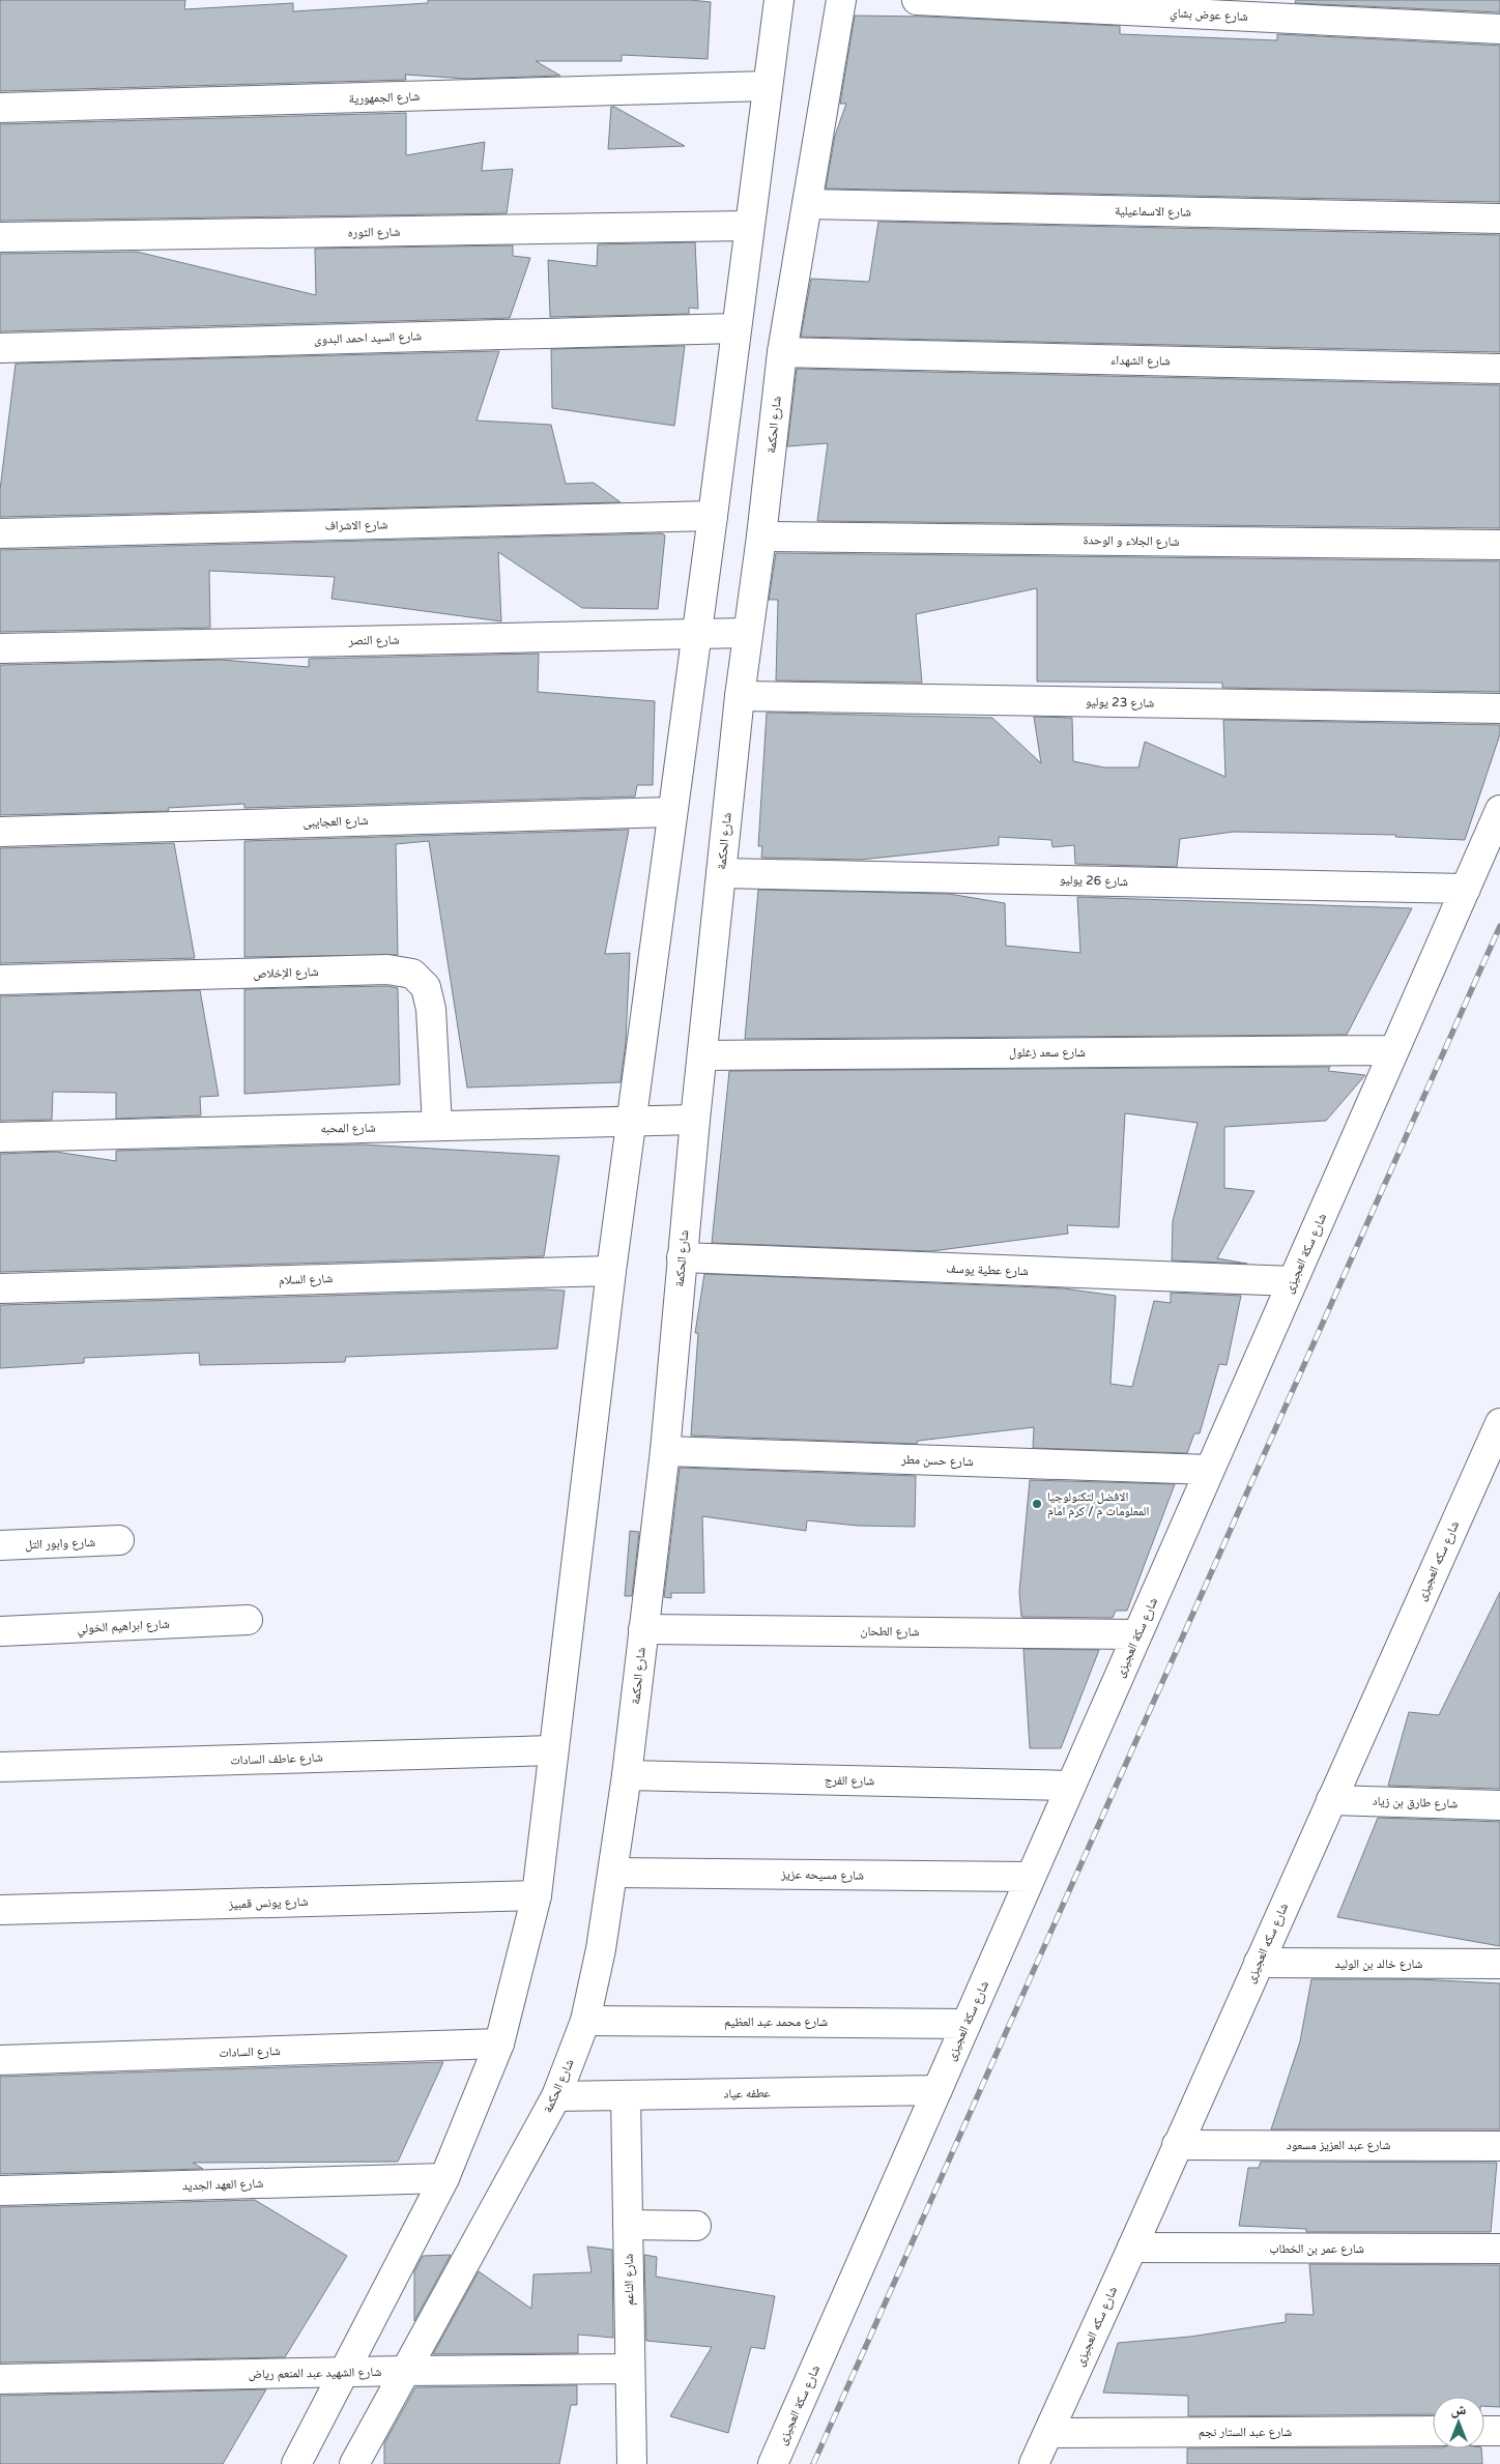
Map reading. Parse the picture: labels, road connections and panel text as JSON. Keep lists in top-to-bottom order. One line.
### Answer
{"streets":{"street":["شارع عوض بشاي","شارع الجمهورية","شارع الاسماعيلية","شارع الثوره","شارع السيد احمد البدوى","شارع الشهداء","شارع الحكمة","شارع الاشراف","شارع الجلاء و الوحدة","شارع النصر","شارع 23 يوليو","شارع العجايبى","شارع 26 يوليو","شارع الإخلاص","شارع سعد زغلول","شارع المحبه","شارع سكة العجيزى","شارع عطية يوسف","شارع السلام","شارع حسن مطر","شارع وابور التل","شارع سكه العجيزى","شارع ابراهيم الخولي","شارع الطحان","شارع عاطف السادات","شارع الفرج","شارع طارق بن زياد","شارع مسيحه عزيز","شارع يونس قمبيز","شارع خالد بن الوليد","شارع محمد عبد العظيم","شارع السادات","عطفه عياد","شارع عبد العزيز مسعود","شارع العهد الجديد","شارع عمر بن الخطاب","شارع الناعم","شارع الشهيد عبد المنعم رياض","شارع عبد الستار نجم"]},"crossings":[["شارع الاسماعيلية","شارع الحكمة"],["شارع الشهداء","شارع الحكمة"],["شارع الحكمة","شارع الجلاء و الوحدة"],["شارع الحكمة","شارع النصر"],["شارع الحكمة","شارع 23 يوليو"],["شارع الحكمة","شارع 26 يوليو"],["شارع الحكمة","شارع سعد زغلول"],["شارع الحكمة","شارع المحبه"],["شارع الحكمة","شارع عطية يوسف"],["شارع الحكمة","شارع حسن مطر"],["شارع الحكمة","شارع الطحان"],["شارع الحكمة","شارع الفرج"],["شارع الحكمة","شارع مسيحه عزيز"],["شارع الحكمة","شارع محمد عبد العظيم"],["شارع الحكمة","عطفه عياد"],["شارع الحكمة","شارع الشهيد عبد المنعم رياض"],["شارع 26 يوليو","شارع سكة العجيزى"],["شارع الإخلاص","شارع المحبه"],["شارع سعد زغلول","شارع سكة العجيزى"],["شارع سكة العجيزى","شارع عطية يوسف"],["شارع سكة العجيزى","شارع حسن مطر"],["شارع سكة العجيزى","شارع الطحان"],["شارع سكة العجيزى","شارع الفرج"],["شارع سكة العجيزى","شارع مسيحه عزيز"],["شارع سكة العجيزى","شارع محمد عبد العظيم"],["شارع سكة العجيزى","عطفه عياد"],["شارع سكه العجيزى","شارع طارق بن زياد"],["شارع سكه العجيزى","شارع خالد بن الوليد"],["شارع سكه العجيزى","شارع عبد العزيز مسعود"],["شارع سكه العجيزى","شارع عمر بن الخطاب"],["شارع سكه العجيزى","شارع عبد الستار نجم"],["عطفه عياد","شارع الناعم"],["شارع الناعم","شارع الشهيد عبد المنعم رياض"]],"places":["الافضل لتكنولوجيا المعلومات م / كرم امام"],"north":"top"}
